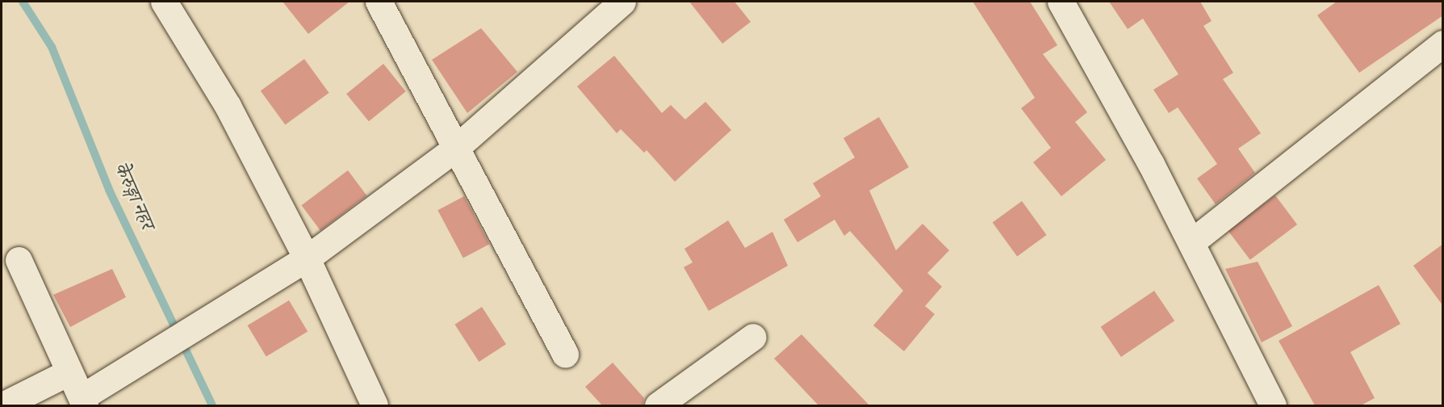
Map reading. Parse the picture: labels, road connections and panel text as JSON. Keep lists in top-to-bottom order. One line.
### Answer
{"water":["केेरुङ्गा नहर"]}
